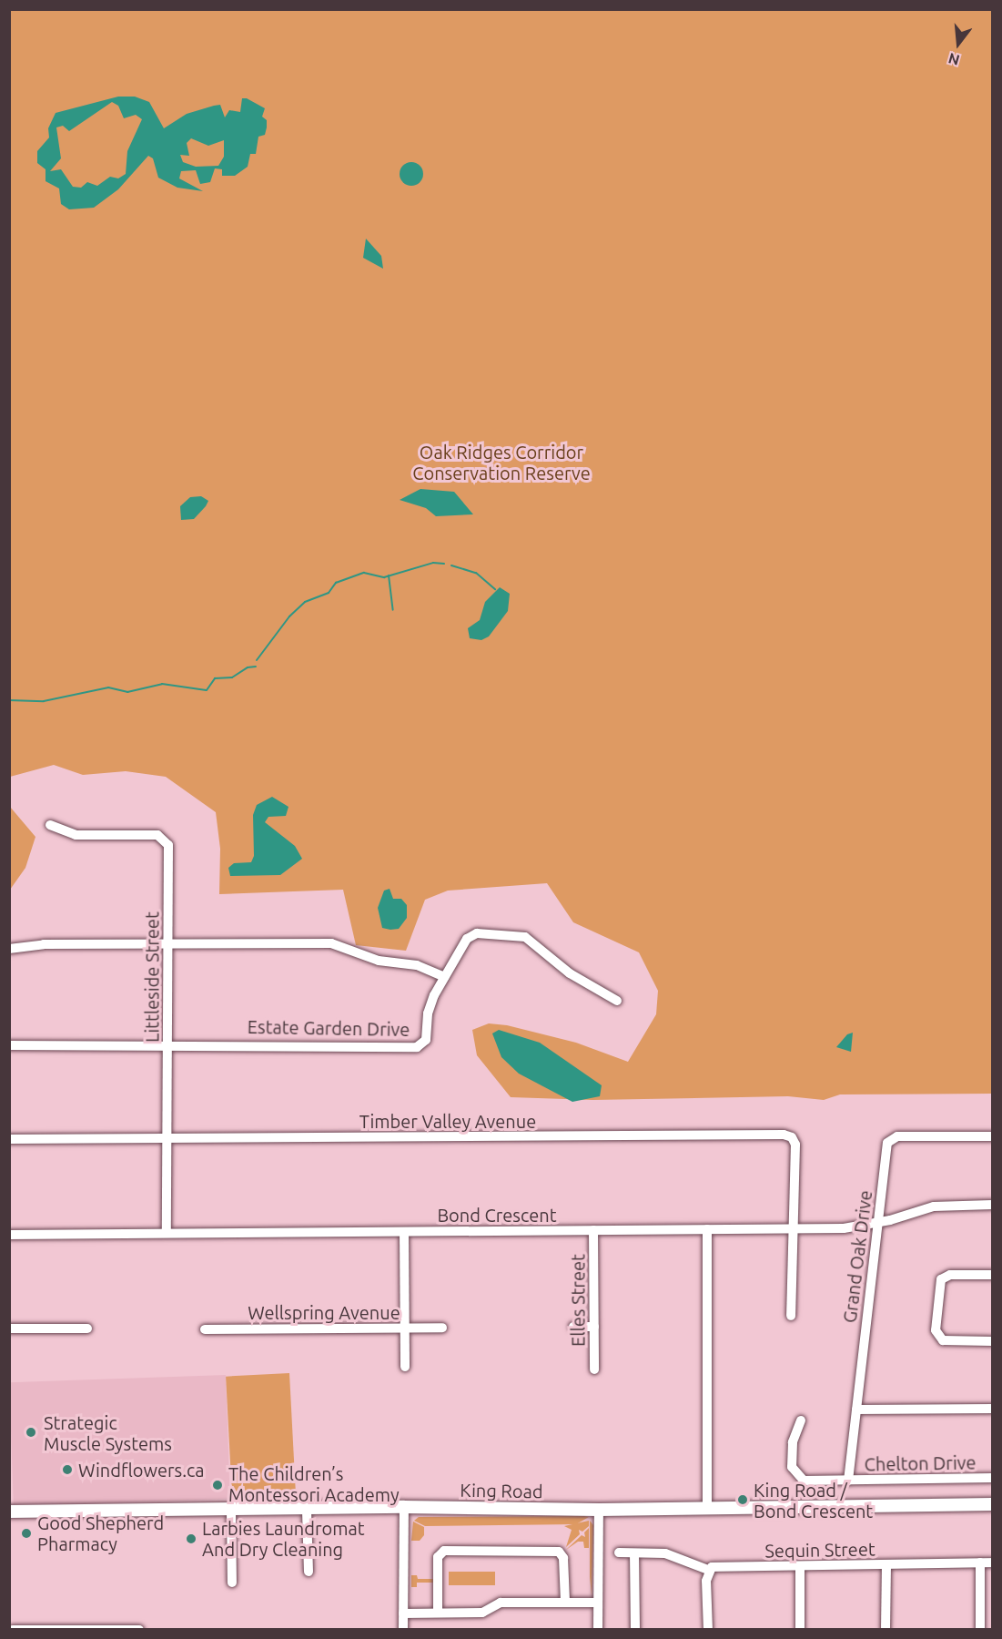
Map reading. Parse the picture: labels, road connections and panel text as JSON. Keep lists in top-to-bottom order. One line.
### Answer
{"streets":{"main road":["King Road"],"street":["Littleside Street","Estate Garden Drive","Timber Valley Avenue","Bond Crescent","Grand Oak Drive","Elles Street","Wellspring Avenue","Chelton Drive","Sequin Street"]},"crossings":[["Littleside Street","Estate Garden Drive"],["Littleside Street","Timber Valley Avenue"],["Littleside Street","Bond Crescent"],["Timber Valley Avenue","Bond Crescent"],["Bond Crescent","Grand Oak Drive"],["Bond Crescent","Elles Street"],["Grand Oak Drive","Chelton Drive"]],"parks":["Oak Ridges Corridor Conservation Reserve"],"places":["Strategic Muscle Systems","Windflowers.ca","The Children’s Montessori Academy","King Road / Bond Crescent","Good Shepherd Pharmacy","Larbies Laundromat And Dry Cleaning"],"north":"bottom"}
